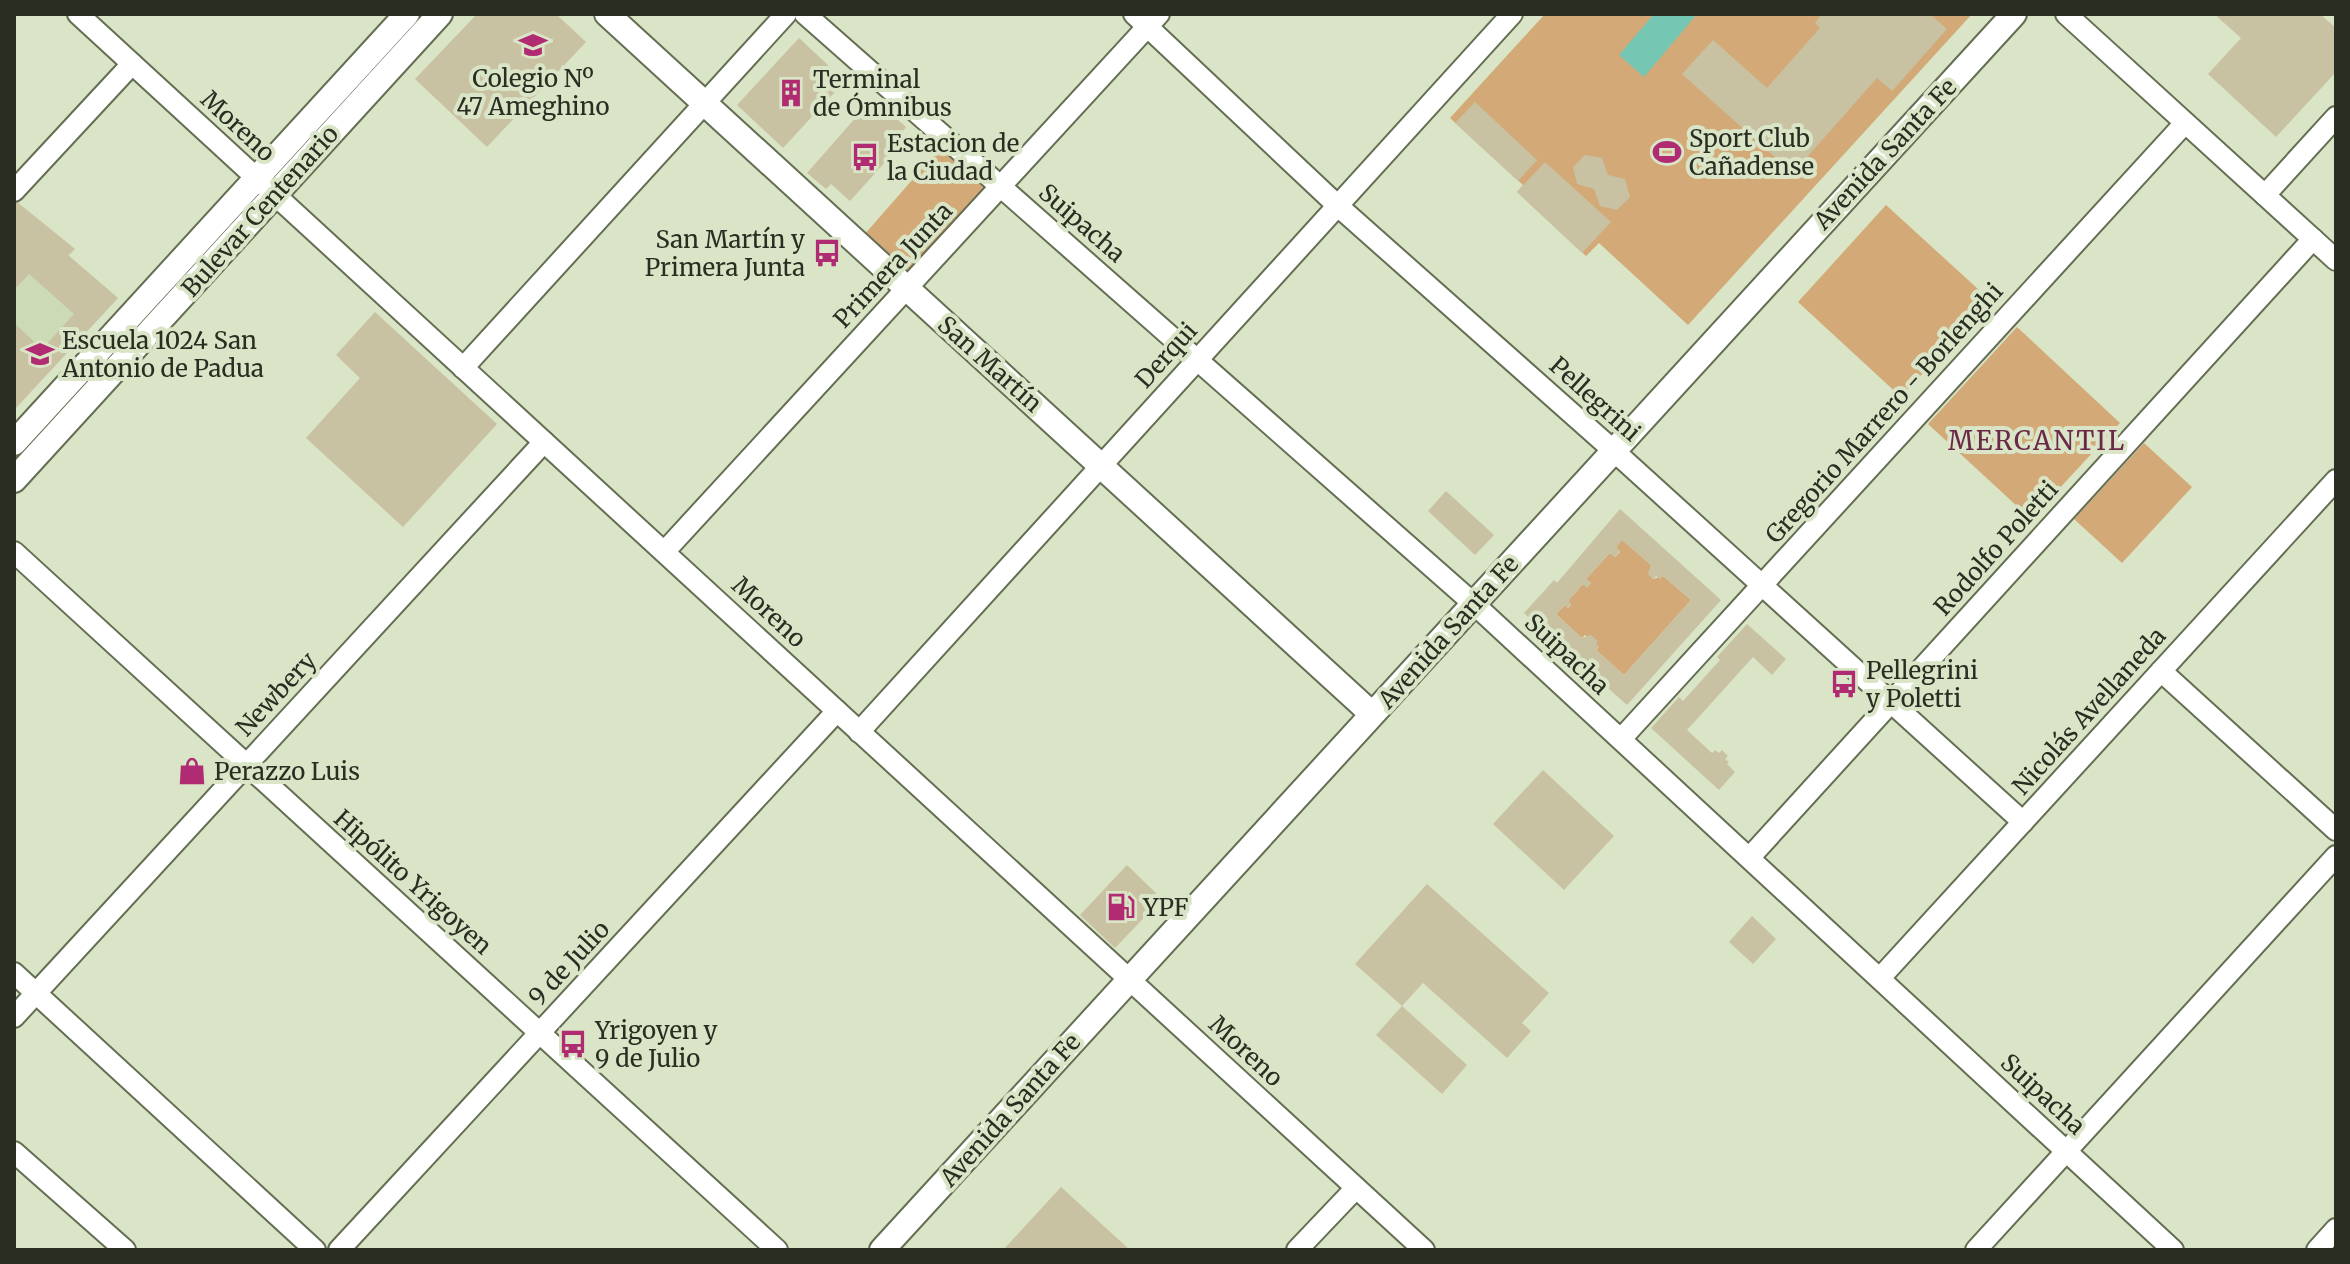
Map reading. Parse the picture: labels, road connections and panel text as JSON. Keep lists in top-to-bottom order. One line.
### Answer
{"streets":{"main road":["Avenida Santa Fe","Bulevar Centenario","San Martín"],"street":["Moreno","Suipacha","Primera Junta","Derqui","Pellegrini","Gregorio Marrero - Borlenghi","Rodolfo Poletti","Newbery","Nicolás Avellaneda","Hipólito Yrigoyen","9 de Julio"]},"crossings":[["Moreno","Avenida Santa Fe"],["Moreno","Bulevar Centenario"],["Moreno","Primera Junta"],["Moreno","Derqui"],["Moreno","Newbery"],["Moreno","9 de Julio"],["Avenida Santa Fe","Suipacha"],["Avenida Santa Fe","San Martín"],["Avenida Santa Fe","Pellegrini"],["Suipacha","Primera Junta"],["Suipacha","Derqui"],["Suipacha","Gregorio Marrero - Borlenghi"],["Suipacha","Rodolfo Poletti"],["Suipacha","Nicolás Avellaneda"],["Primera Junta","San Martín"],["Primera Junta","Pellegrini"],["Derqui","San Martín"],["Derqui","Pellegrini"],["Pellegrini","Gregorio Marrero - Borlenghi"],["Pellegrini","Rodolfo Poletti"],["Pellegrini","Nicolás Avellaneda"],["Newbery","Hipólito Yrigoyen"],["Hipólito Yrigoyen","9 de Julio"]],"districts":["MERCANTIL"],"places":{"school or university":["Colegio Nº 47 Ameghino","Escuela 1024 San Antonio de Padua"],"building":["Terminal de Ómnibus"],"sports":["Sport Club Cañadense"],"bus stop":["Estacion de la Ciudad","San Martín y Primera Junta","Pellegrini y Poletti","Yrigoyen y 9 de Julio"],"shop":["Perazzo Luis"],"fuel station":["YPF"]}}
